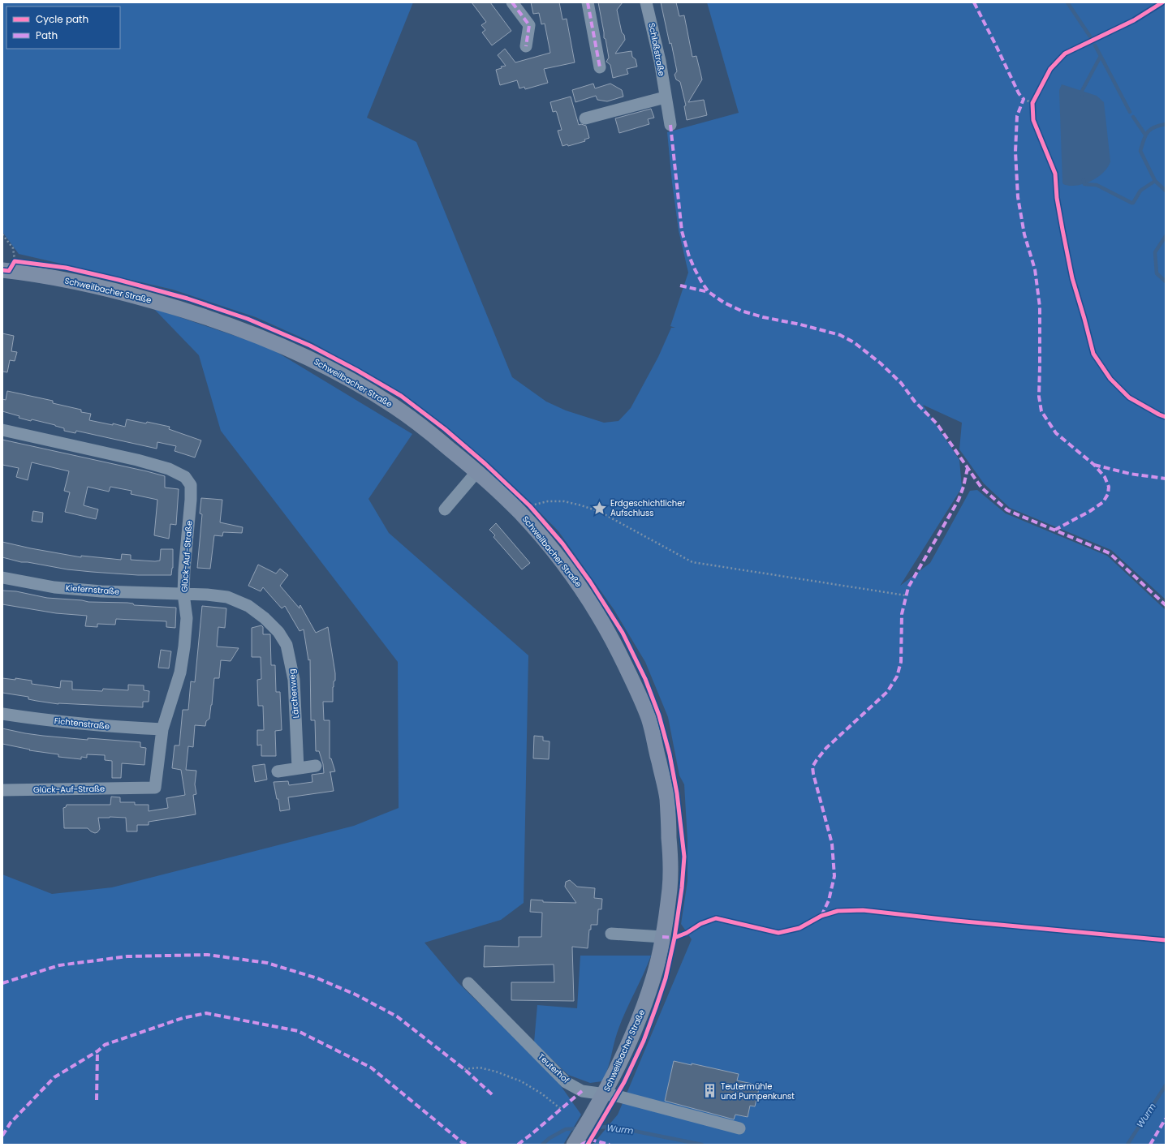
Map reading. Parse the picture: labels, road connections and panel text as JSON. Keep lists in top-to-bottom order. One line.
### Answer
{"streets":{"main road":["Schweilbacher Straße"],"street":["Schloßstraße","Glück-Auf-Straße","Kiefernstraße","Lärchenweg","Fichtenstraße","Teuterhof"]},"crossings":[["Schweilbacher Straße","Teuterhof"],["Glück-Auf-Straße","Kiefernstraße"],["Glück-Auf-Straße","Lärchenweg"],["Glück-Auf-Straße","Fichtenstraße"],["Kiefernstraße","Lärchenweg"]],"water":["Wurm"],"places":{"place":["Erdgeschichtlicher Aufschluss"],"building":["Teutermühle und Pumpenkunst"]},"legend":["Cycle path","Path"]}
